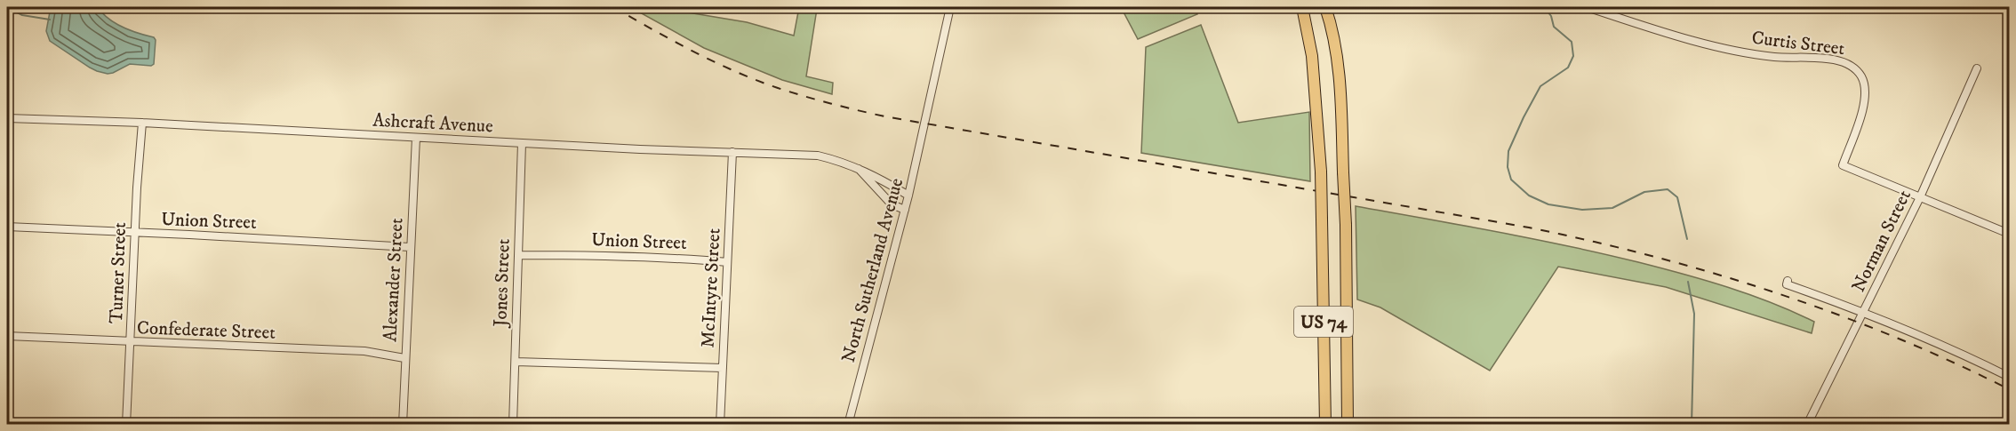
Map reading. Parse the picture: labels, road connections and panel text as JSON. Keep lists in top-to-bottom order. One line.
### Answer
{"streets":{"highway":["US 74"],"street":["Curtis Street","Ashcraft Avenue","Union Street","Norman Street","North Sutherland Avenue","Turner Street","Alexander Street","Jones Street","McIntyre Street","Confederate Street"]},"crossings":[["Curtis Street","Norman Street"],["Ashcraft Avenue","North Sutherland Avenue"],["Ashcraft Avenue","Turner Street"],["Ashcraft Avenue","Alexander Street"],["Ashcraft Avenue","Jones Street"],["Ashcraft Avenue","McIntyre Street"],["Union Street","Turner Street"],["Union Street","Alexander Street"],["Union Street","Jones Street"],["Union Street","McIntyre Street"],["Turner Street","Confederate Street"],["Alexander Street","Confederate Street"]]}
